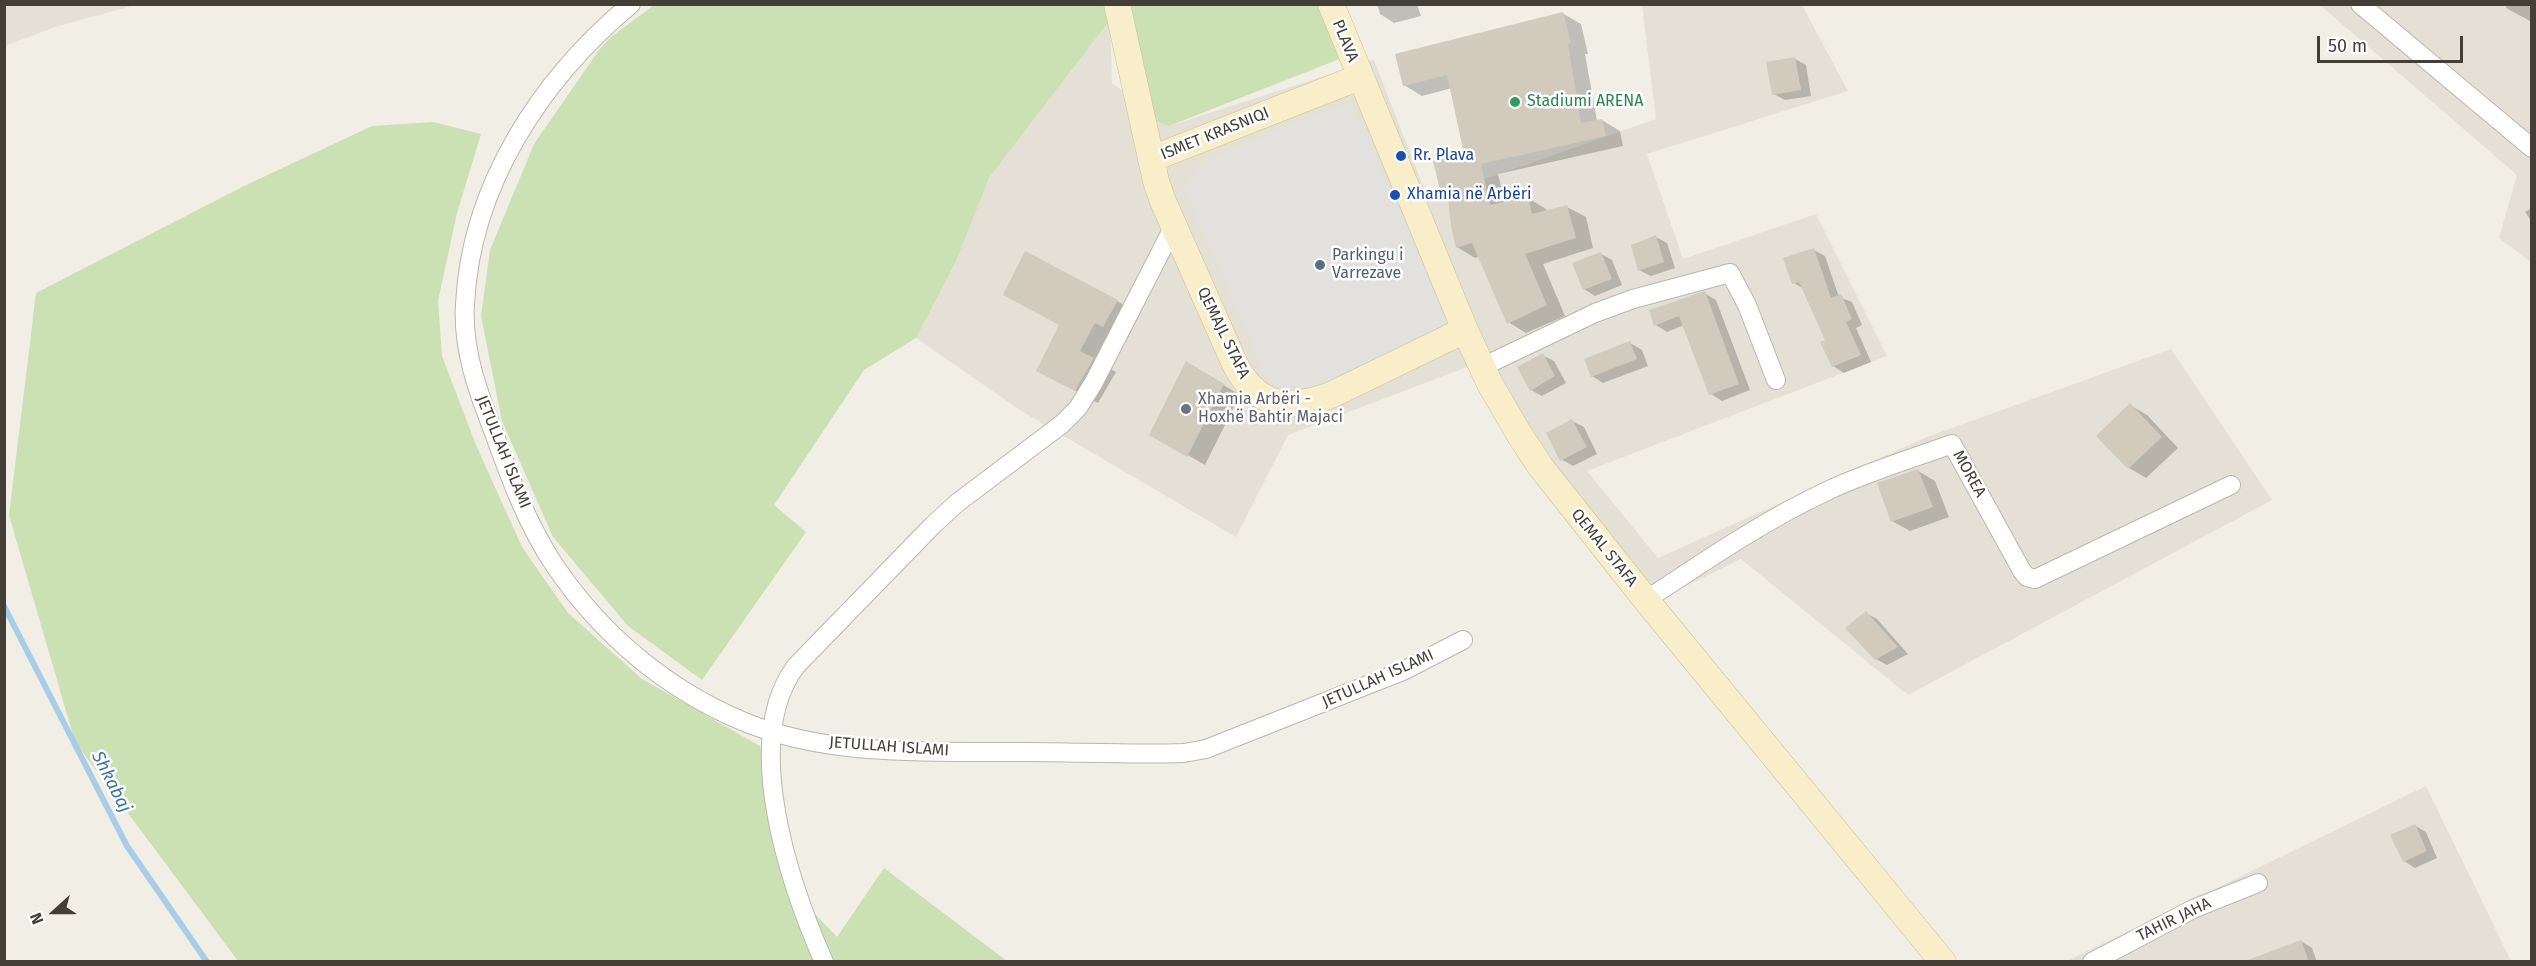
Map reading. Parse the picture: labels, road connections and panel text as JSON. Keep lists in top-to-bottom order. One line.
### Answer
{"streets":{"street":["PLAVA","ISMET KRASNIQI","QEMAJL STAFA","JETULLAH ISLAMI","MOREA","QEMAL STAFA","TAHIR JAHA"]},"crossings":[["PLAVA","ISMET KRASNIQI"],["PLAVA","QEMAL STAFA"],["ISMET KRASNIQI","QEMAJL STAFA"],["ISMET KRASNIQI","QEMAL STAFA"],["QEMAJL STAFA","QEMAL STAFA"],["MOREA","QEMAL STAFA"]],"water":["Shkabaj"],"places":["Stadiumi ARENA","Rr. Plava","Xhamia në Arbëri","Parkingu i Varrezave","Xhamia Arbëri - Hoxhë Bahtir Majaci"],"scale_bar":"50 m","north":"left"}
